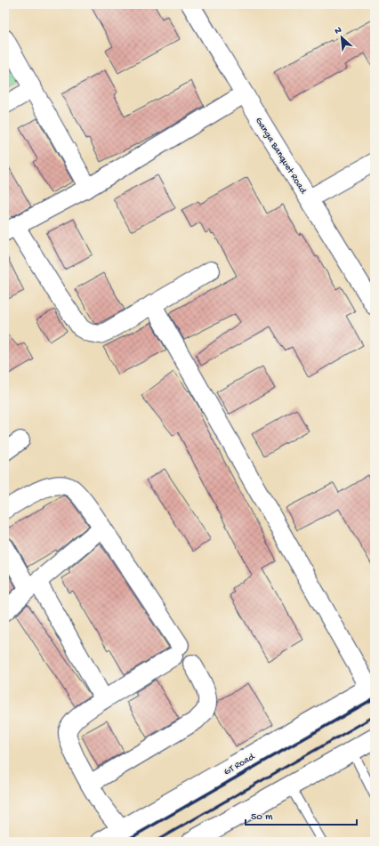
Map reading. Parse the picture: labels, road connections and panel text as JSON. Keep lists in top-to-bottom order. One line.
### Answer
{"streets":{"highway":["GT Road"],"street":["Ganga Banquet Road"]},"scale_bar":"50 m","north":"top left"}
